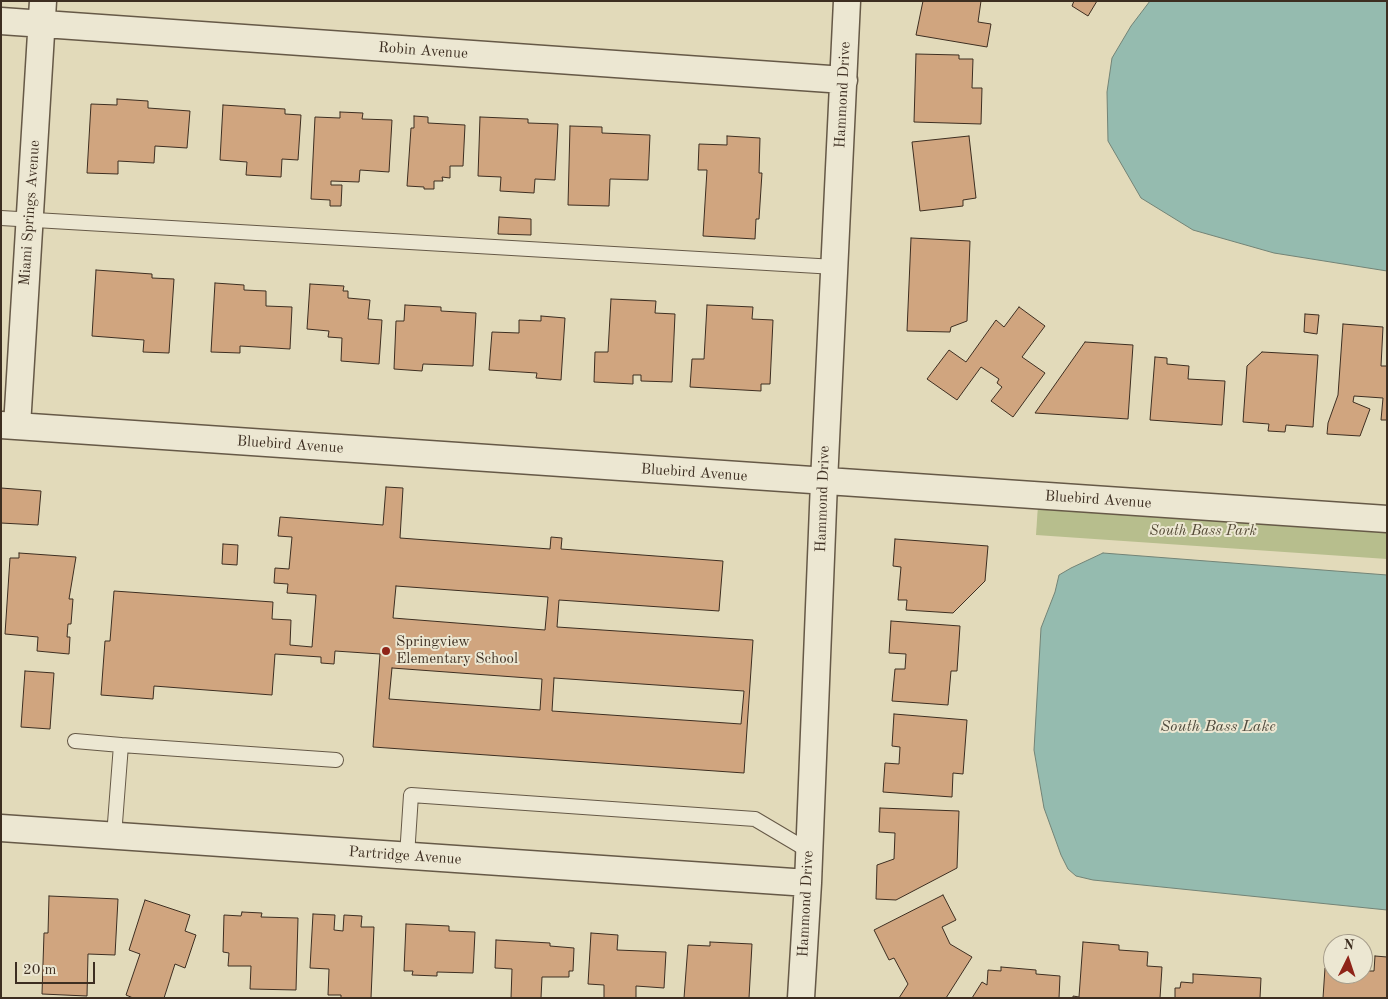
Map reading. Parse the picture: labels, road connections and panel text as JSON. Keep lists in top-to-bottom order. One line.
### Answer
{"streets":{"street":["Robin Avenue","Hammond Drive","Miami Springs Avenue","Bluebird Avenue","Partridge Avenue"]},"crossings":[["Robin Avenue","Hammond Drive"],["Robin Avenue","Miami Springs Avenue"],["Hammond Drive","Bluebird Avenue"],["Hammond Drive","Partridge Avenue"],["Miami Springs Avenue","Bluebird Avenue"]],"water":["South Bass Lake"],"parks":["South Bass Park"],"places":["Springview Elementary School"],"scale_bar":"20 m","north":"top"}
